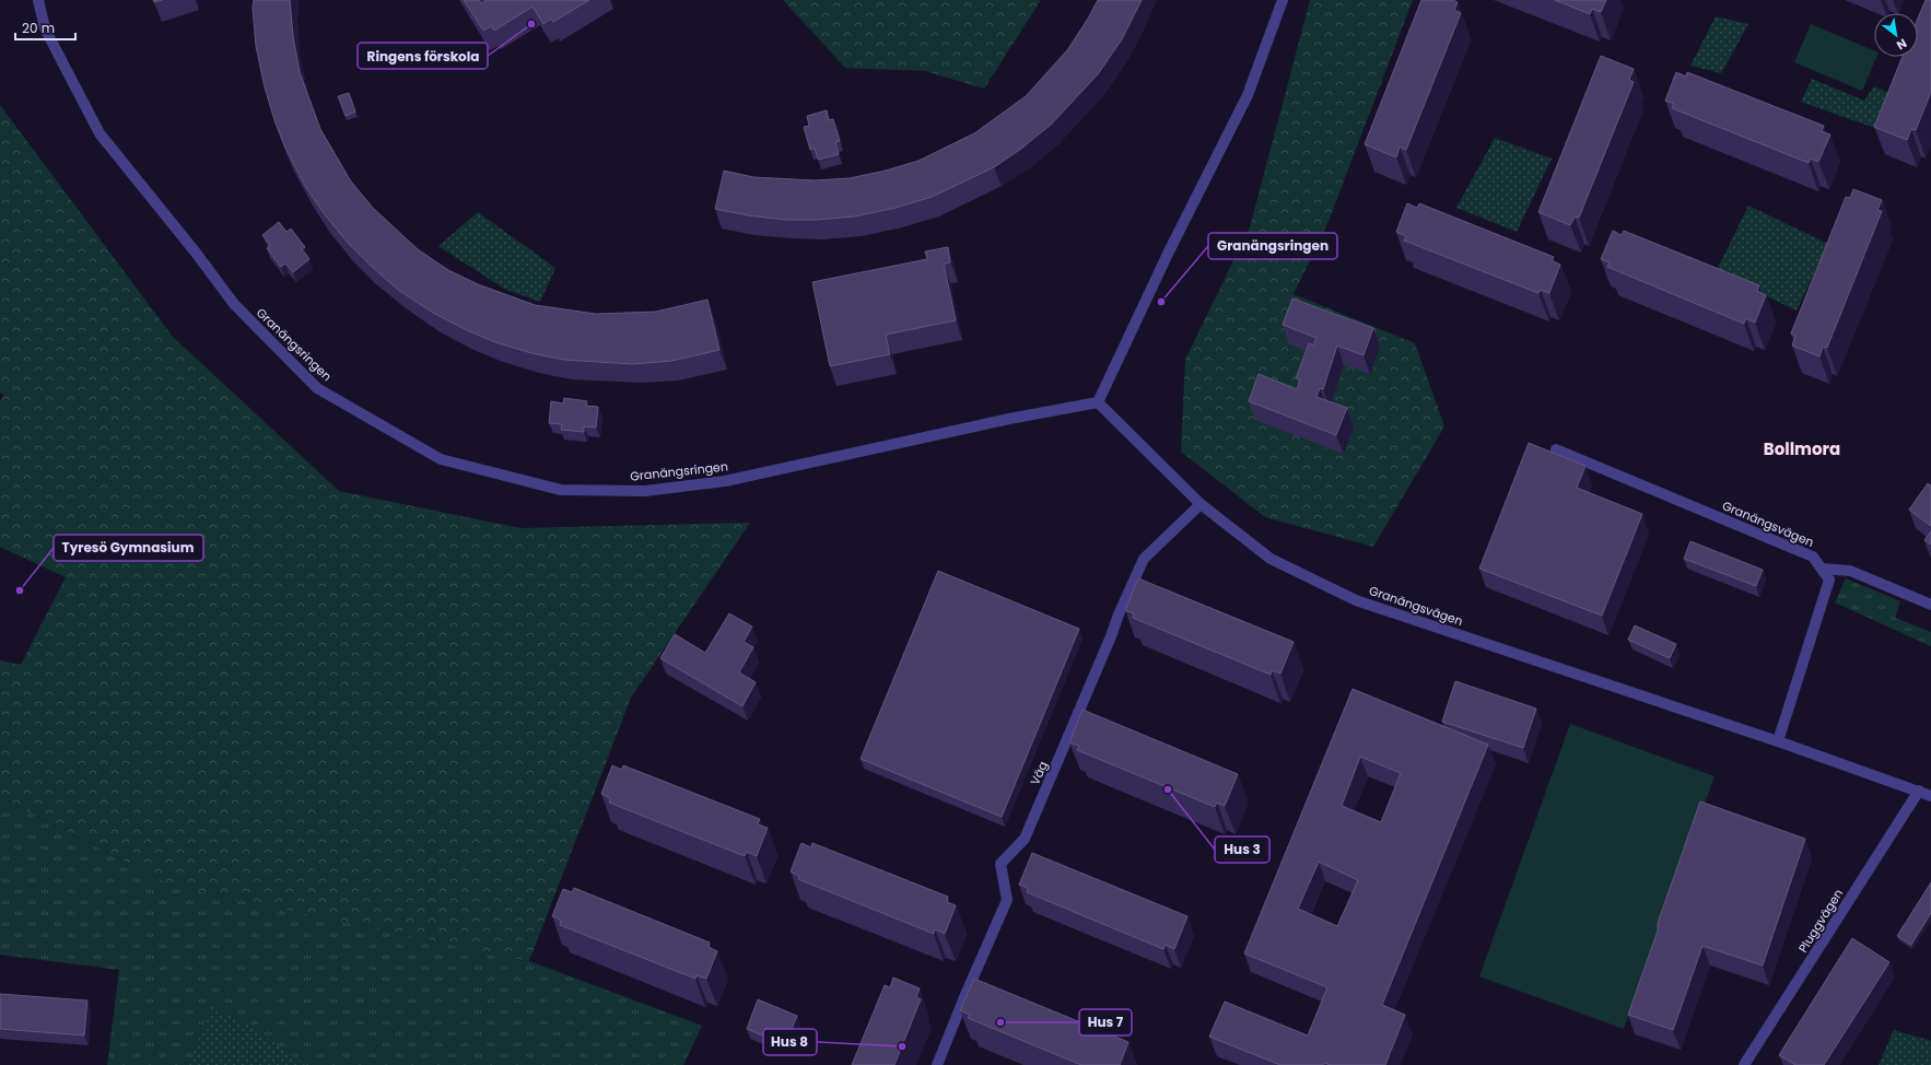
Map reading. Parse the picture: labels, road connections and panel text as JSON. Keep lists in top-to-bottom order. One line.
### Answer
{"streets":{"street":["Granängsringen","Granängsvägen","Väg","Pluggvägen"]},"crossings":[["Granängsringen","Granängsvägen"],["Granängsvägen","Väg"],["Granängsvägen","Pluggvägen"]],"districts":["Bollmora"],"places":["Ringens förskola","Granängsringen","Tyresö Gymnasium","Hus 3","Hus 7","Hus 8"],"scale_bar":"20 m","north":"bottom right"}
